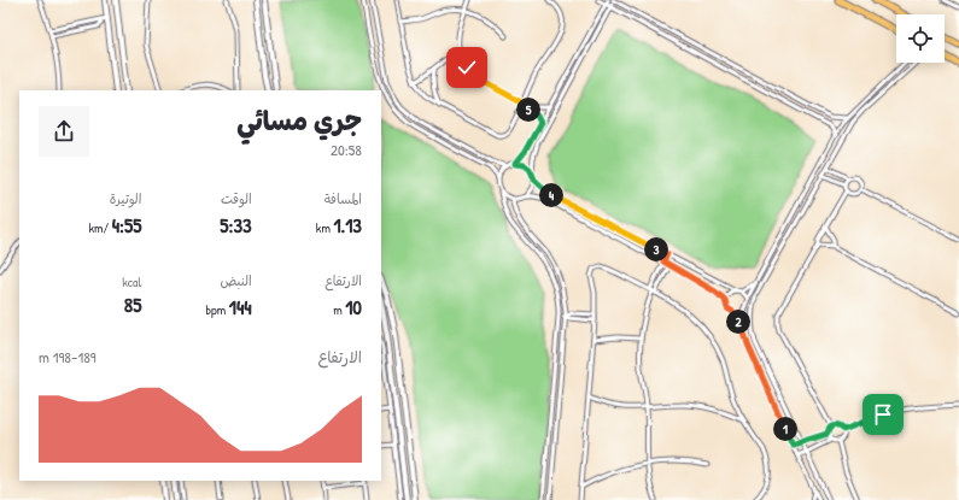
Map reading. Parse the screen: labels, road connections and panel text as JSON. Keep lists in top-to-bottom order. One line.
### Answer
{"page":{"heading":["جري مسائي","20:58"],"pins":["5","4","3","2","1"],"stats":[["المسافة","1.13 km"],["الوقت","5:33"],["الوتيرة","4:55 /km"],["الارتفاع","10 m"],["النبض","144 bpm"],["kcal","85"]],"chart":["الارتفاع","189–198 m"]}}
